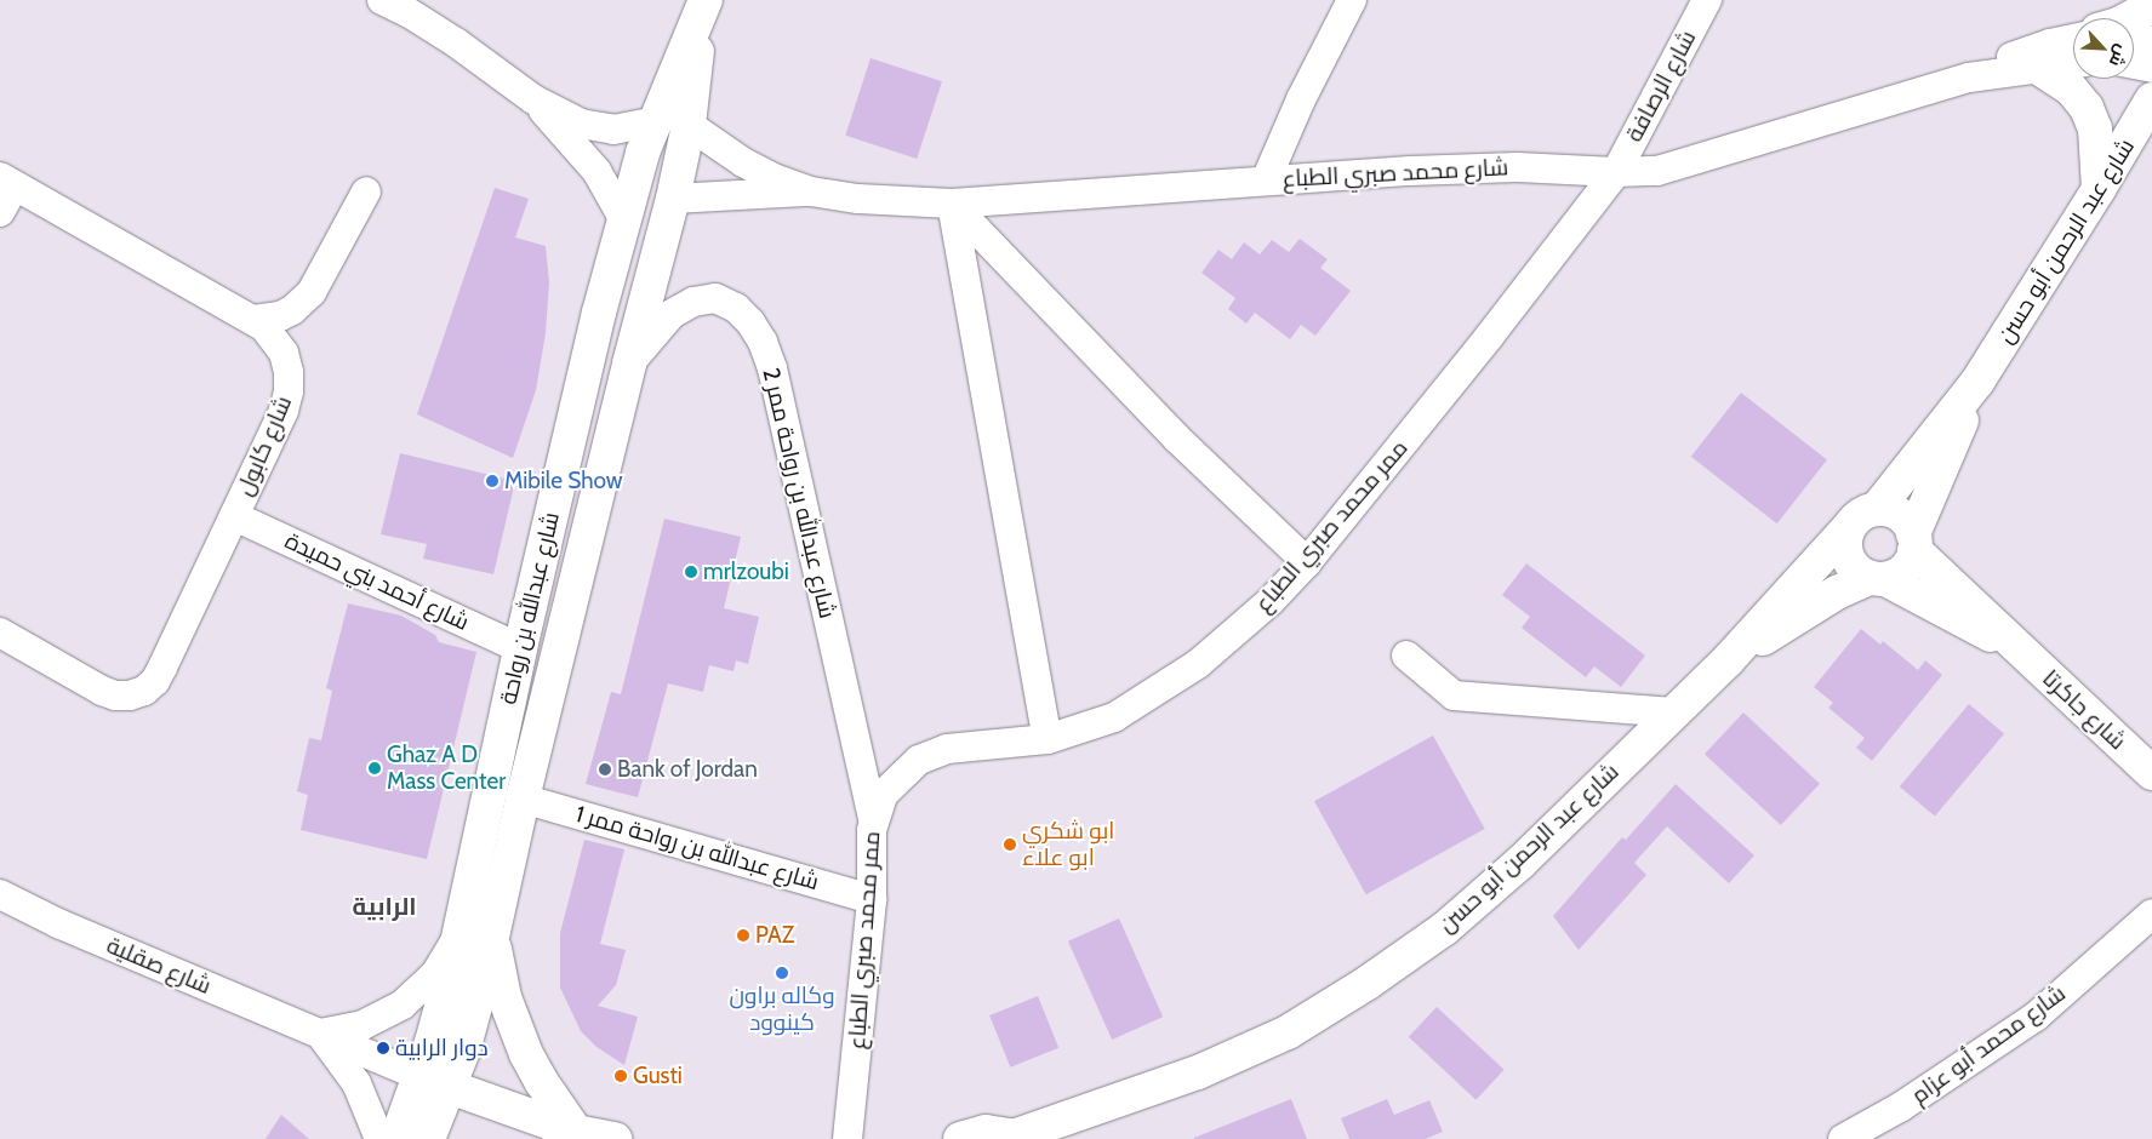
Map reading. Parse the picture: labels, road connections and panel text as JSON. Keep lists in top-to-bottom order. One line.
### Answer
{"streets":{"street":["شارع الرصافة","شارع محمد صبري الطباع","شارع عبد الرحمن أبو حسن","شارع كابول","شارع عبدالله بن رواحة ممر 2","ممر محمد صبري الطباع","شارع أحمد بني حميدة","شارع عبدالله بن رواحة","شارع جاكرتا","شارع عبدالله بن رواحة ممر 1","شارع صقلية","شارع محمد أبو عزام"]},"crossings":[["شارع الرصافة","شارع محمد صبري الطباع"],["شارع الرصافة","ممر محمد صبري الطباع"],["شارع محمد صبري الطباع","ممر محمد صبري الطباع"],["شارع محمد صبري الطباع","شارع عبدالله بن رواحة"],["شارع عبد الرحمن أبو حسن","شارع جاكرتا"],["شارع كابول","شارع أحمد بني حميدة"],["شارع عبدالله بن رواحة ممر 2","ممر محمد صبري الطباع"],["شارع عبدالله بن رواحة ممر 2","شارع عبدالله بن رواحة"],["ممر محمد صبري الطباع","شارع عبدالله بن رواحة ممر 1"],["شارع أحمد بني حميدة","شارع عبدالله بن رواحة"],["شارع عبدالله بن رواحة","شارع عبدالله بن رواحة ممر 1"],["شارع عبدالله بن رواحة","شارع صقلية"]],"districts":["الرابية"],"places":["Mibile Show","mrlzoubi","Ghaz A D Mass Center","Bank of Jordan","ابو شكري ابو علاء","PAZ","وكاله براون كينوود","دوار الرابية","Gusti"],"north":"bottom right"}
